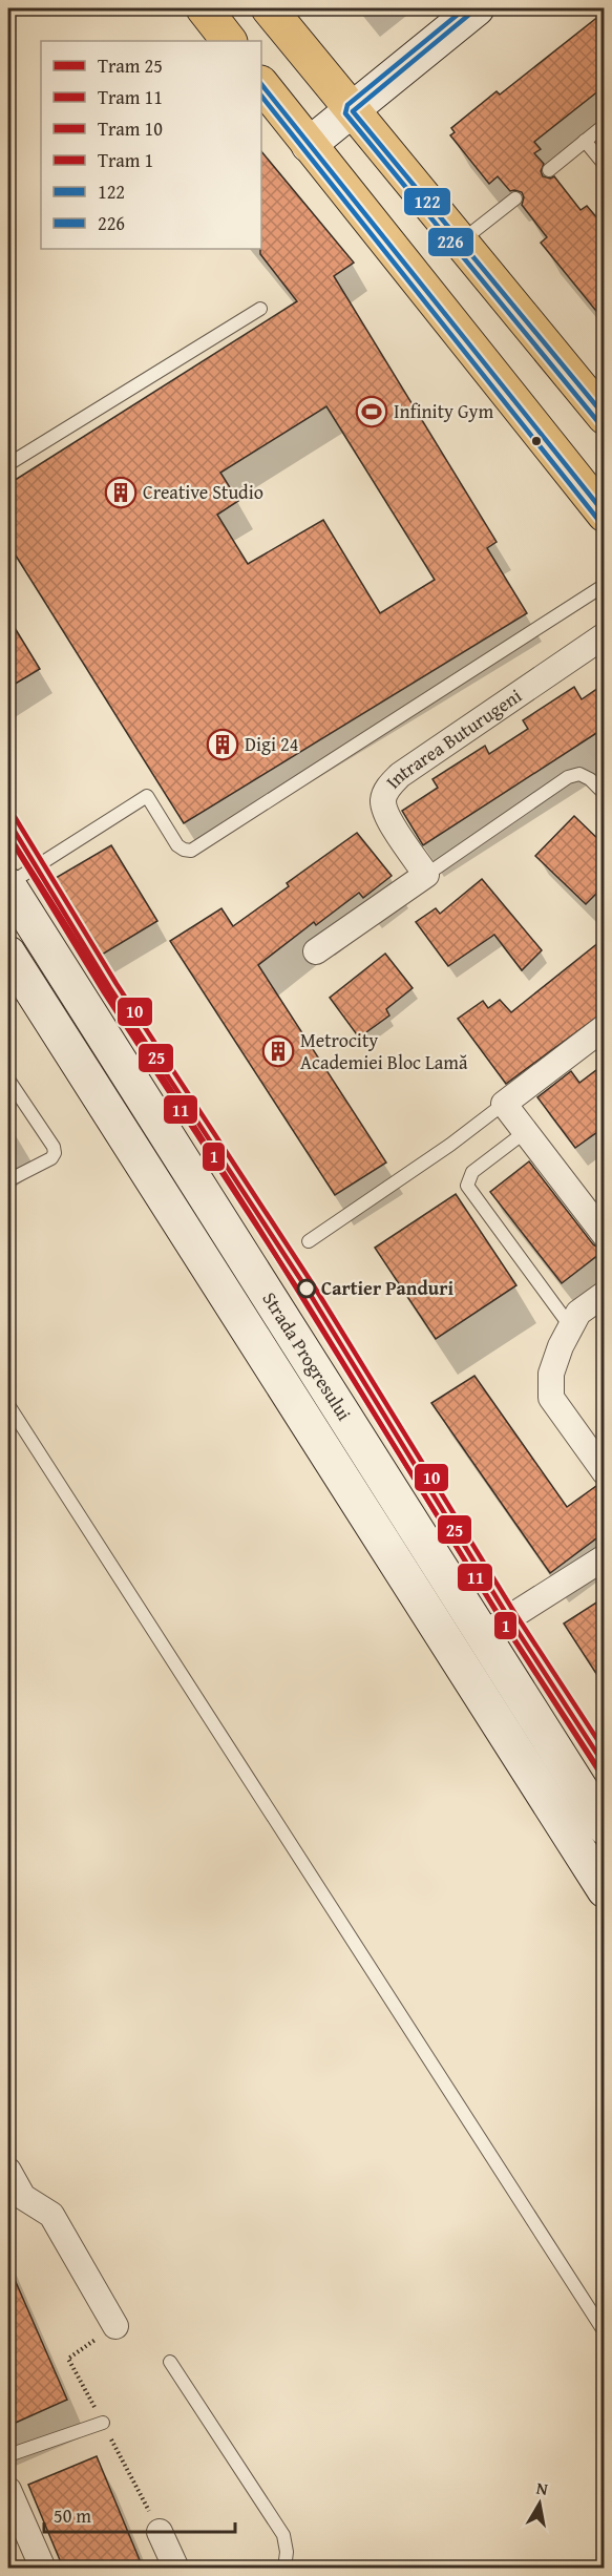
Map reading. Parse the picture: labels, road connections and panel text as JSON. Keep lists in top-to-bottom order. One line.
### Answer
{"streets":{"main road":["Strada Progresului"],"street":["Intrarea Buturugeni"]},"places":{"sports":["Infinity Gym"],"building":["Creative Studio","Digi 24","Metrocity Academiei Bloc Lamă"],"other":["Cartier Panduri"]},"lines":["transit line 122","transit line 226","tram line 10","tram line 25","tram line 11","tram line 1"],"legend":["Tram 25","Tram 11","Tram 10","Tram 1","122","226"],"scale_bar":"50 m","north":"top"}
